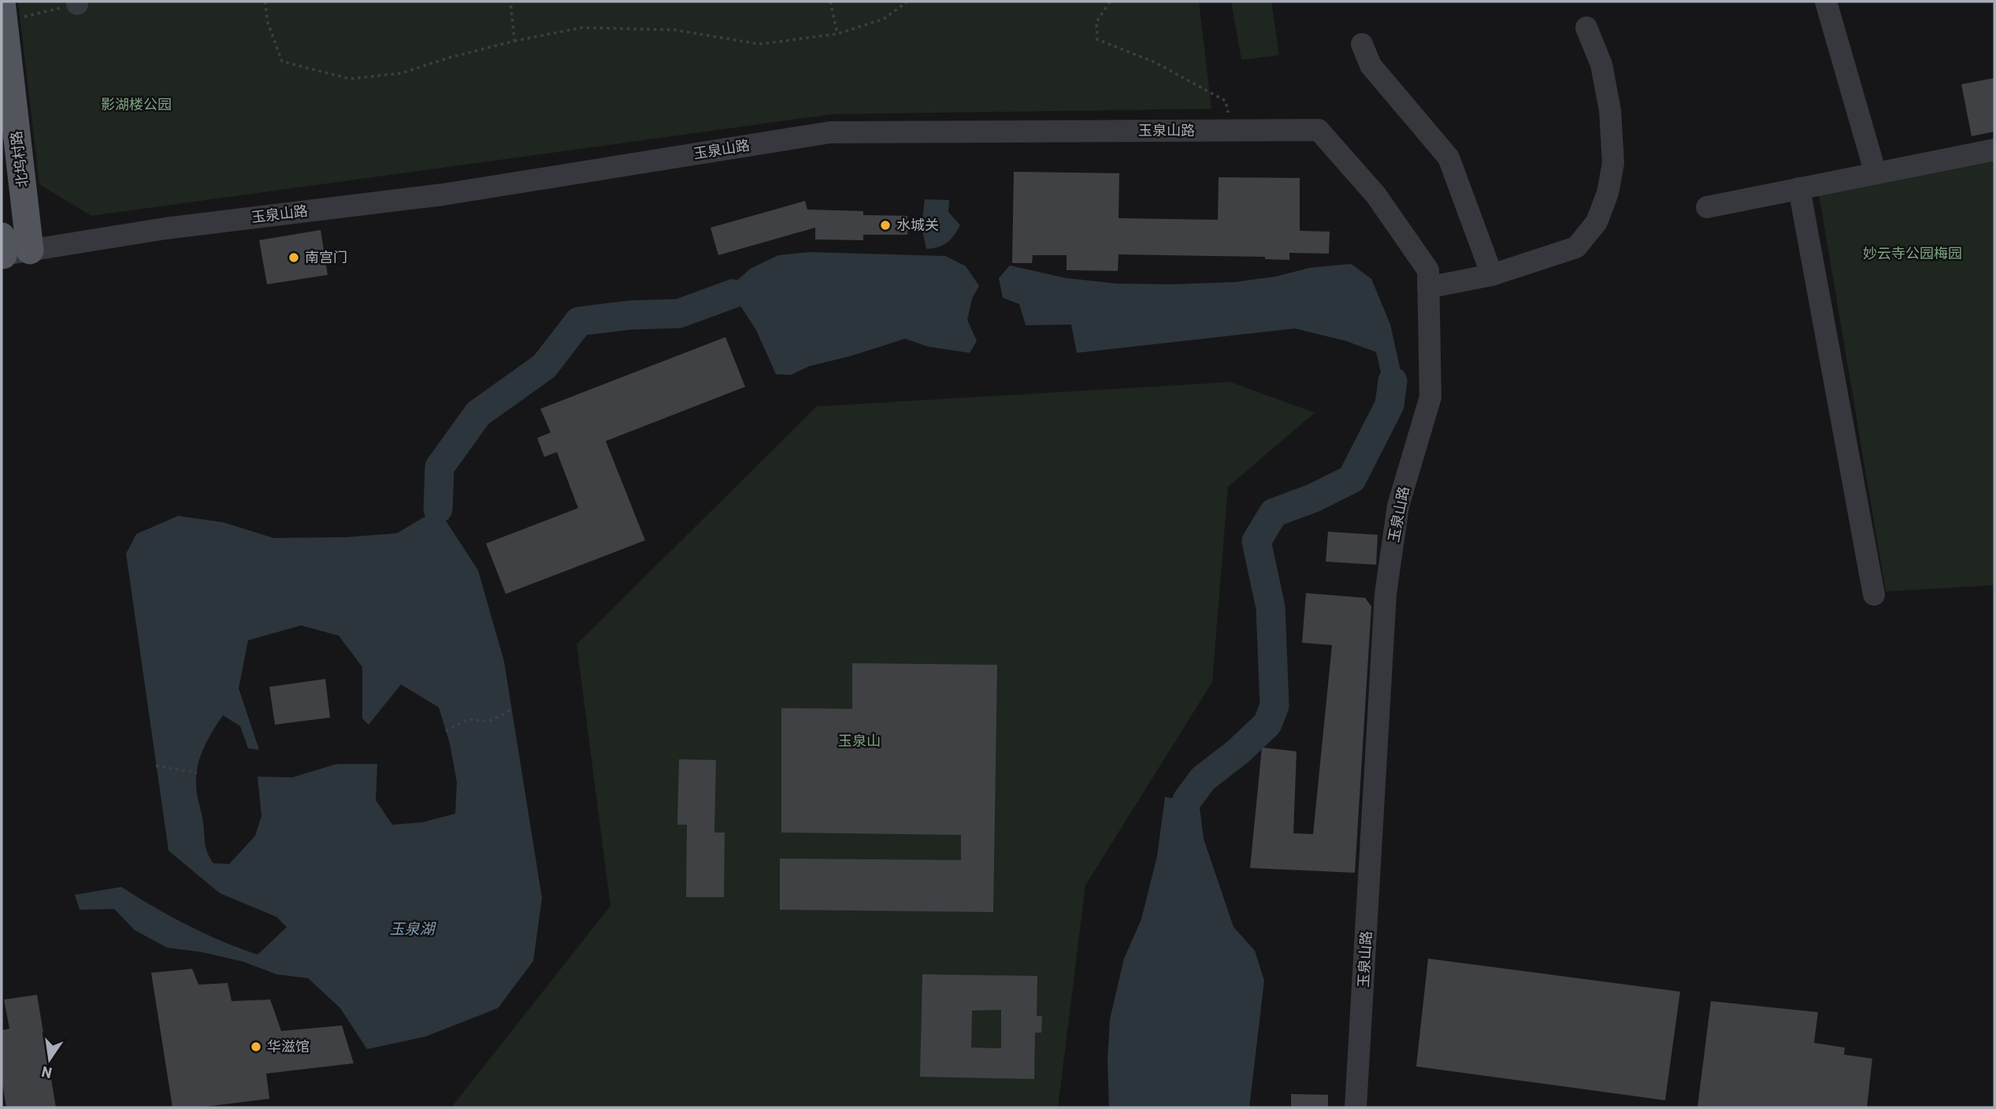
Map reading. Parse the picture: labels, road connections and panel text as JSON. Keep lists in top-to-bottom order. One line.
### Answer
{"streets":{"main road":["北坞村路"],"street":["玉泉山路"]},"crossings":[["玉泉山路","北坞村路"]],"water":["玉泉湖"],"parks":["影湖楼公园","妙云寺公园梅园","玉泉山"],"places":["水城关","南宫门","华滋馆"],"north":"bottom"}
